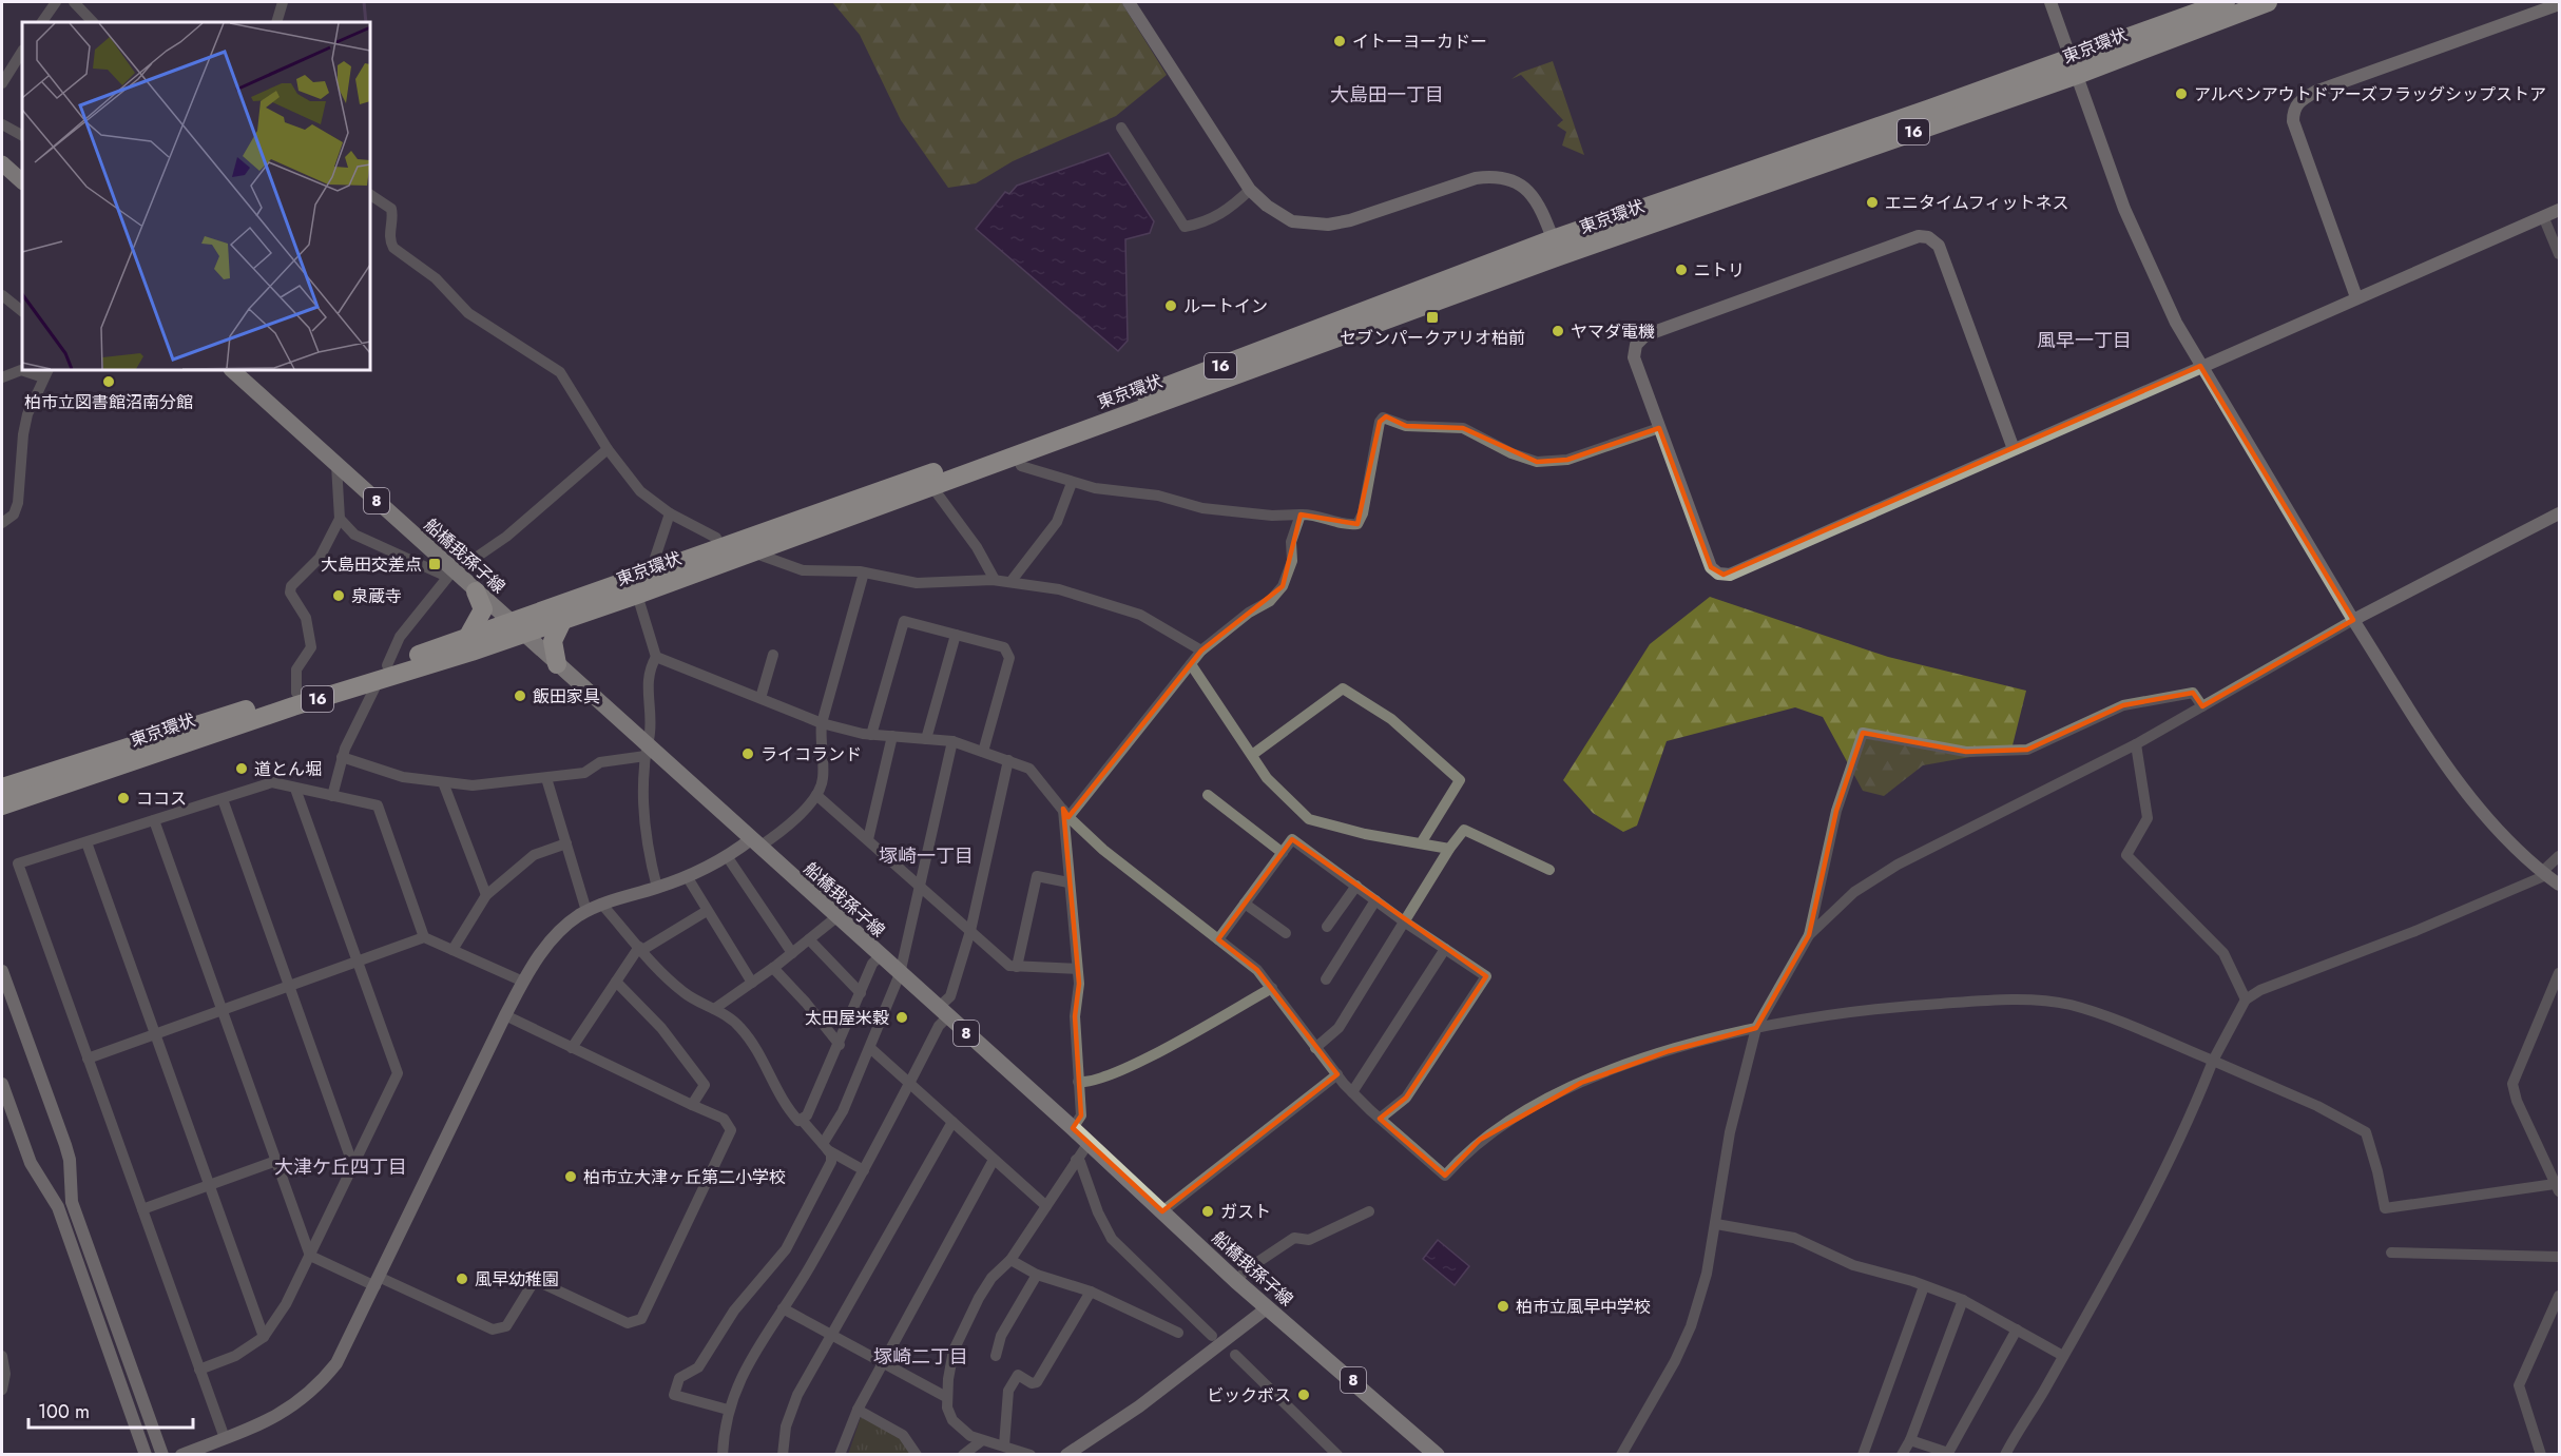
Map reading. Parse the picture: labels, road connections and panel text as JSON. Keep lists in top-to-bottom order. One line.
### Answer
{"streets":{"highway":["東京環状","16"],"main road":["8","船橋我孫子線"]},"crossings":[["東京環状","船橋我孫子線"]],"districts":["大島田一丁目","風早一丁目","塚崎一丁目","大津ケ丘四丁目","塚崎二丁目"],"places":{"other":["イトーヨーカドー","アルペンアウトドアーズフラッグシップストア","エニタイムフィットネス","ニトリ","ルートイン","ヤマダ電機","柏市立図書館沼南分館","泉蔵寺","飯田家具","ライコランド","道とん堀","ココス","太田屋米穀","柏市立大津ヶ丘第二小学校","ガスト","風早幼稚園","柏市立風早中学校","ビックボス"],"transit":["セブンパークアリオ柏前","大島田交差点"]},"scale_bar":"100 m"}
